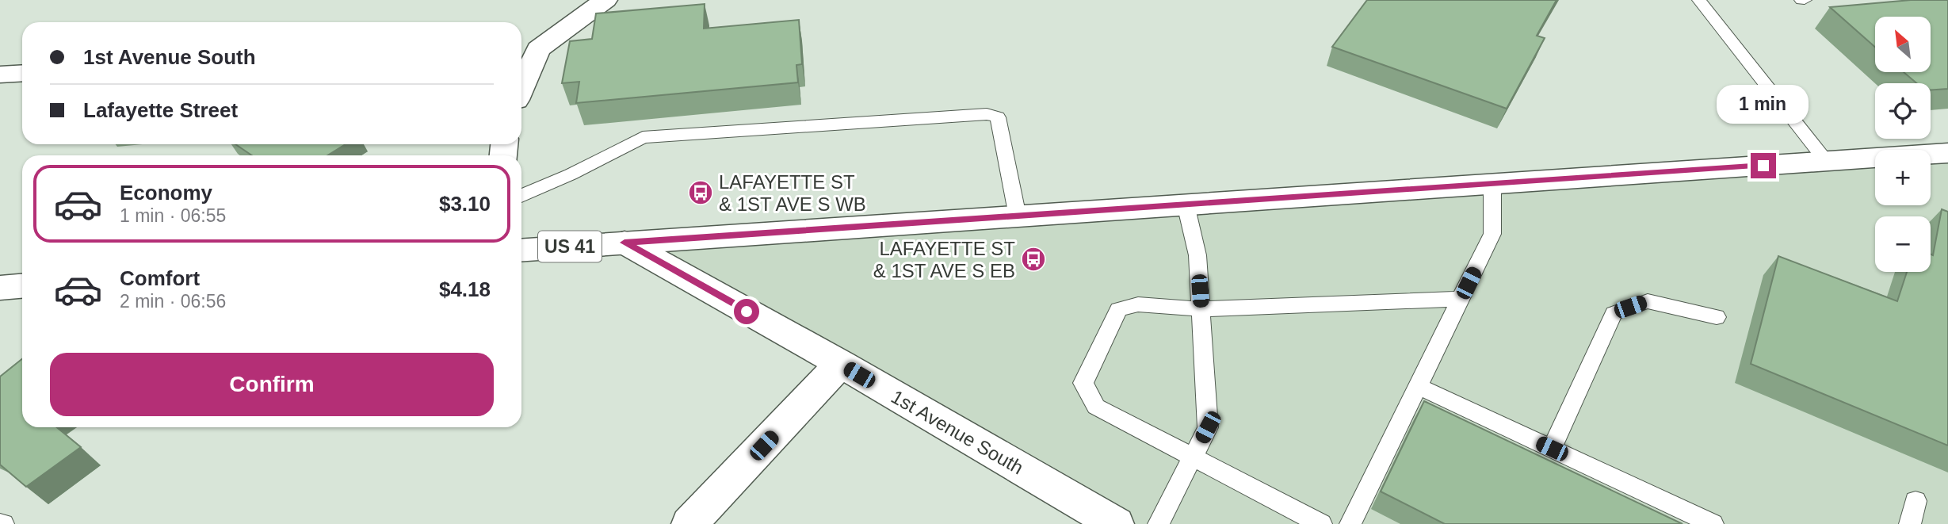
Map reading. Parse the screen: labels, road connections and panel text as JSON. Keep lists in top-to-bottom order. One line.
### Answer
{"streets":{"main road":["US 41","1st Avenue South"]},"crossings":[["US 41","1st Avenue South"]],"places":{"bus stop":["LAFAYETTE ST & 1ST AVE S WB","LAFAYETTE ST & 1ST AVE S EB"]},"north":"top left","page":{"map_buttons":["+","−"],"banner":["1st Avenue South","Lafayette Street"],"bubble":"1 min","list":[{"name":"Economy","note":"1 min · 06:55","value":"$3.10"},{"name":"Comfort","note":"2 min · 06:56","value":"$4.18"}],"buttons":"Confirm"}}
